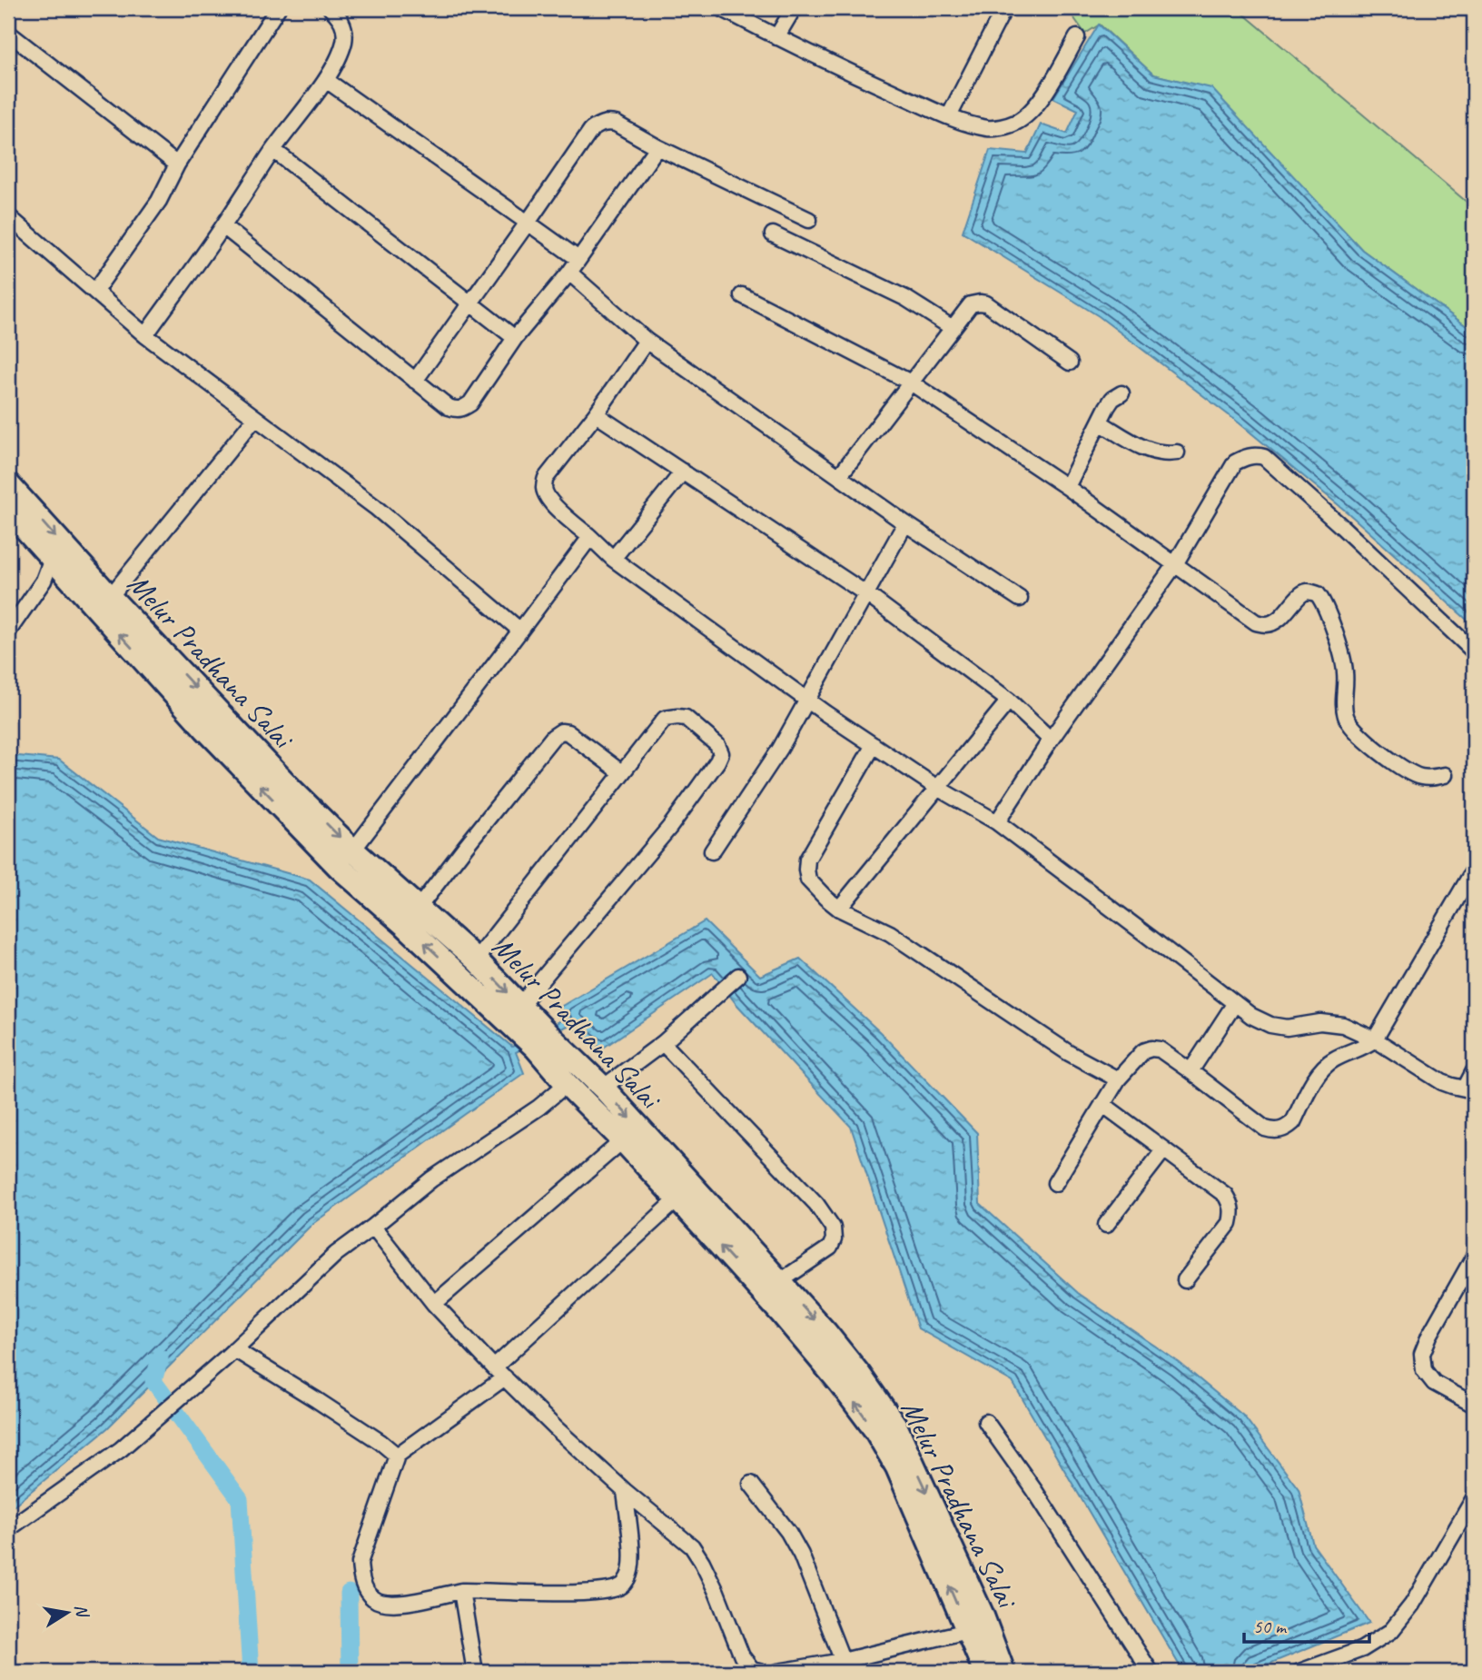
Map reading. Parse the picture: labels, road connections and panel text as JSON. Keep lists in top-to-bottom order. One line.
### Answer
{"streets":{"main road":["Melur Pradhana Salai"]},"scale_bar":"50 m","north":"right"}
